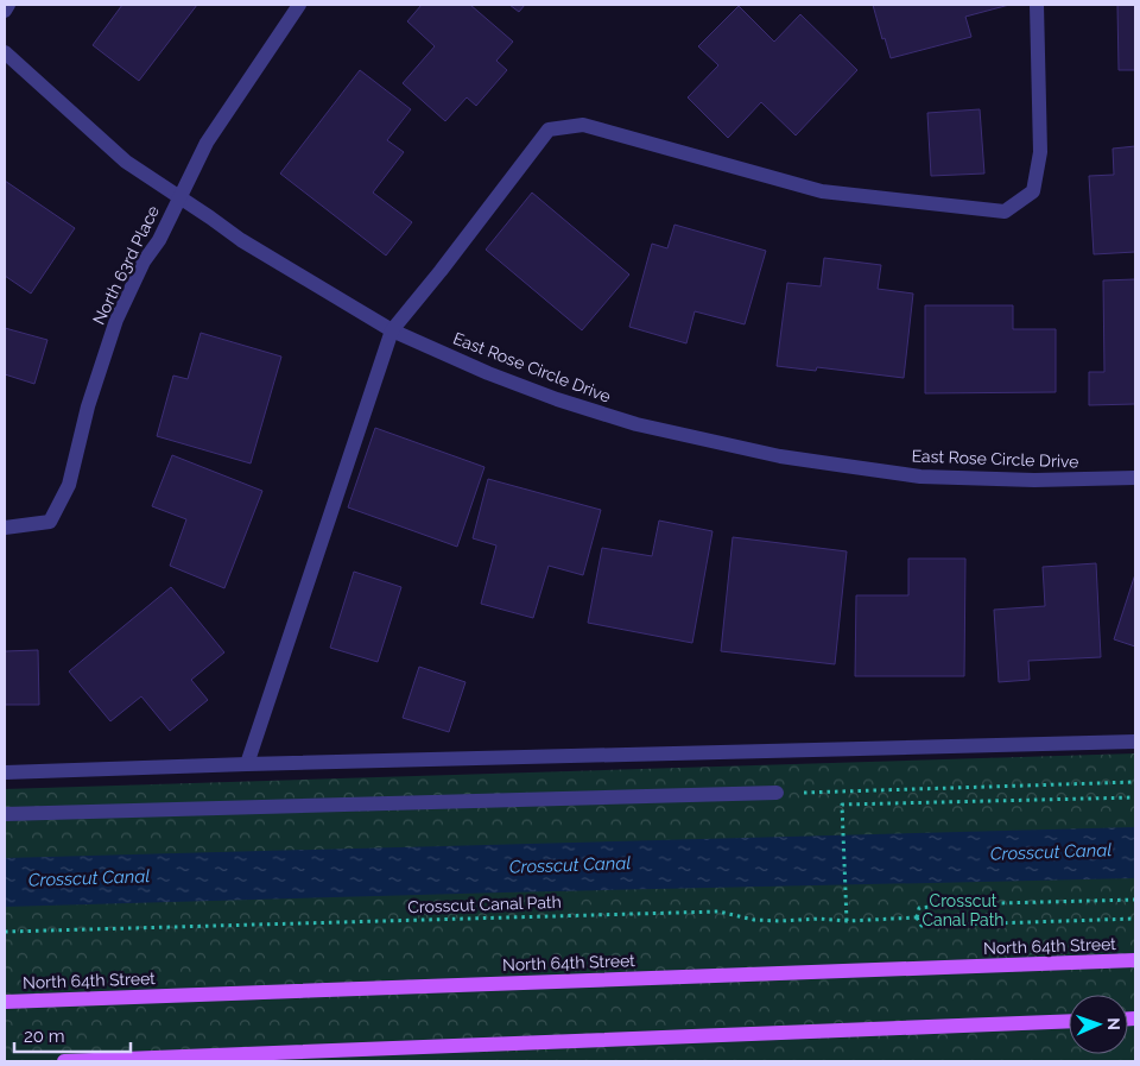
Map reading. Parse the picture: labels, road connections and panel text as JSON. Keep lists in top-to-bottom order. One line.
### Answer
{"streets":{"main road":["North 64th Street"],"street":["North 63rd Place","East Rose Circle Drive"],"path":["Crosscut Canal Path"]},"crossings":[["North 63rd Place","East Rose Circle Drive"]],"water":["Crosscut Canal"],"parks":["Crosscut Canal Path"],"scale_bar":"20 m","north":"right"}
